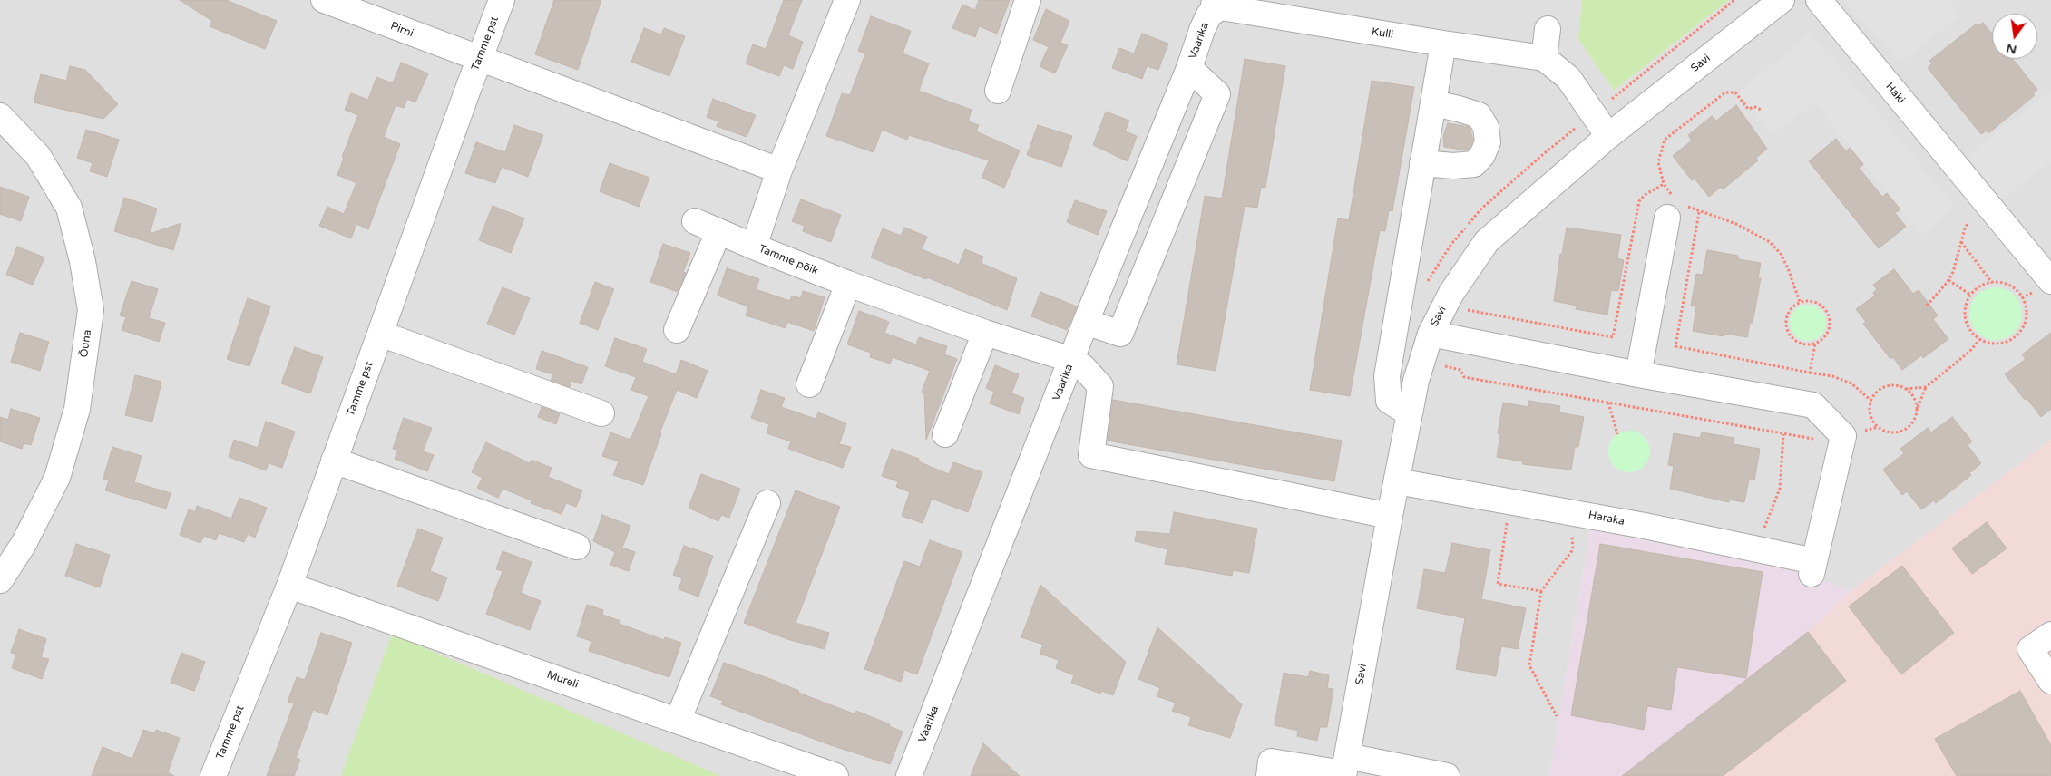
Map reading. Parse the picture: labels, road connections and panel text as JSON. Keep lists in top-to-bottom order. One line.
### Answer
{"streets":{"street":["Pirni","Kulli","Vaarika","Tamme pst","Savi","Haki","Tamme põik","Õuna","Haraka","Mureli"]},"crossings":[["Pirni","Tamme pst"],["Pirni","Tamme põik"],["Kulli","Vaarika"],["Vaarika","Tamme põik"],["Tamme pst","Mureli"],["Savi","Haraka"]],"north":"bottom"}
